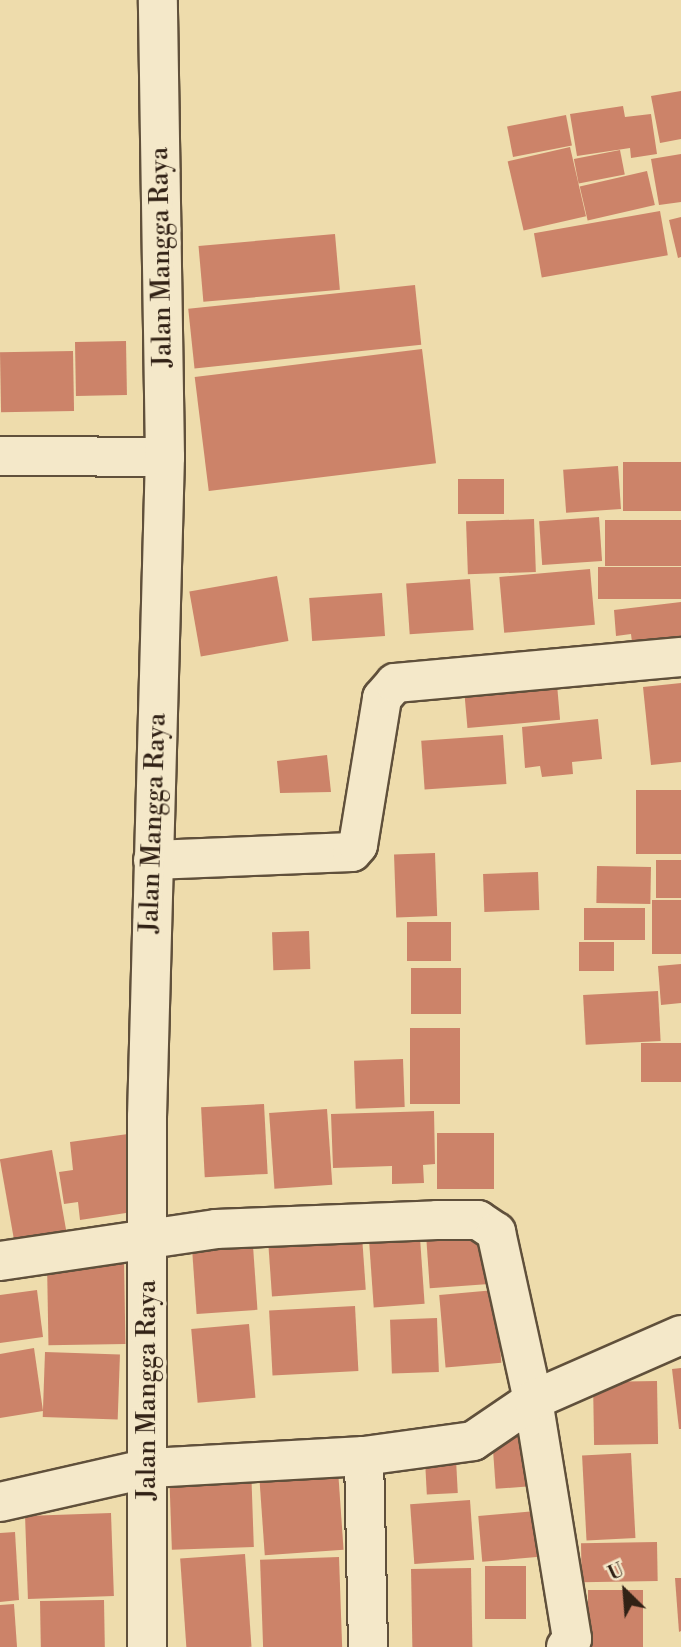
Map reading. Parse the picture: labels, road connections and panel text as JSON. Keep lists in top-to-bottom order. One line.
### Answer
{"streets":{"street":["Jalan Mangga Raya"]},"north":"top left"}
